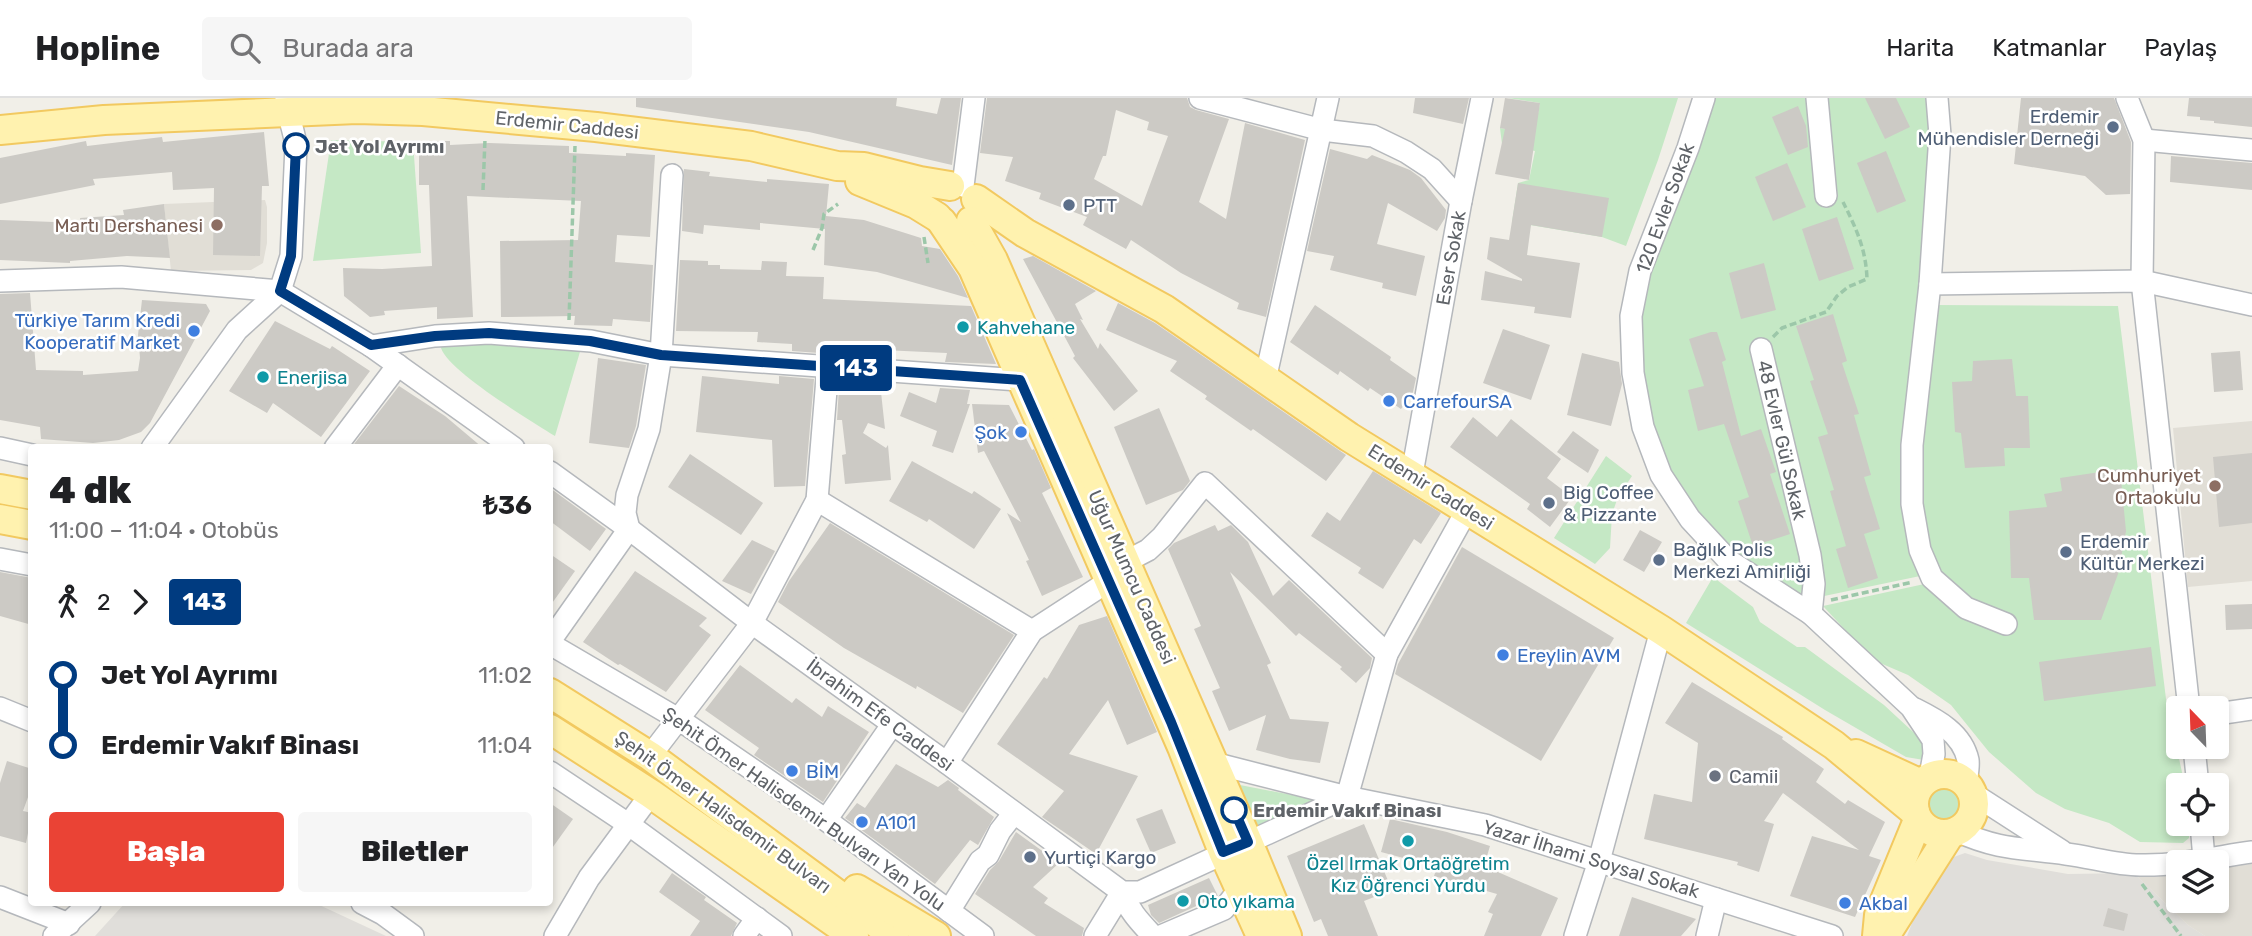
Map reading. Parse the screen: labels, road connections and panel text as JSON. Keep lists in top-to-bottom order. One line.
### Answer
{"streets":{"main road":["Erdemir Caddesi","Uğur Mumcu Caddesi","Şehit Ömer Halisdemir Bulvarı"],"street":["120 Evler Sokak","Eser Sokak","48 Evler Gül Sokak","İbrahim Efe Caddesi","Şehit Ömer Halisdemir Bulvarı Yan Yolu","Yazar İlhami Soysal Sokak"]},"crossings":[["Erdemir Caddesi","120 Evler Sokak"],["Erdemir Caddesi","Eser Sokak"],["Erdemir Caddesi","Uğur Mumcu Caddesi"],["120 Evler Sokak","48 Evler Gül Sokak"],["Uğur Mumcu Caddesi","Yazar İlhami Soysal Sokak"]],"places":["Erdemir Mühendisler Derneği","Jet Yol Ayrımı","PTT","Martı Dershanesi","Kahvehane","Türkiye Tarım Kredi Kooperatif Market","Enerjisa","CarrefourSA","Şok","Cumhuriyet Ortaokulu","Big Coffee & Pizzante","Erdemir Kültür Merkezi","Bağlık Polis Merkezi Amirliği","Ereylin AVM","BİM","Camii","Erdemir Vakıf Binası","A101","Özel Irmak Ortaöğretim Kız Öğrenci Yurdu","Yurtiçi Kargo","Oto yıkama","Akbal"],"lines":["bus line 143"],"north":"top left","page":{"header":"Hopline","search":"Burada ara","nav":["Harita","Katmanlar","Paylaş"],"on_map":"143","heading":["4 dk","11:00 – 11:04 · Otobüs","₺36"],"legs":["2","143"],"list":[{"name":"Jet Yol Ayrımı","value":"11:02"},{"name":"Erdemir Vakıf Binası","value":"11:04"}],"buttons":["Başla","Biletler"]}}
